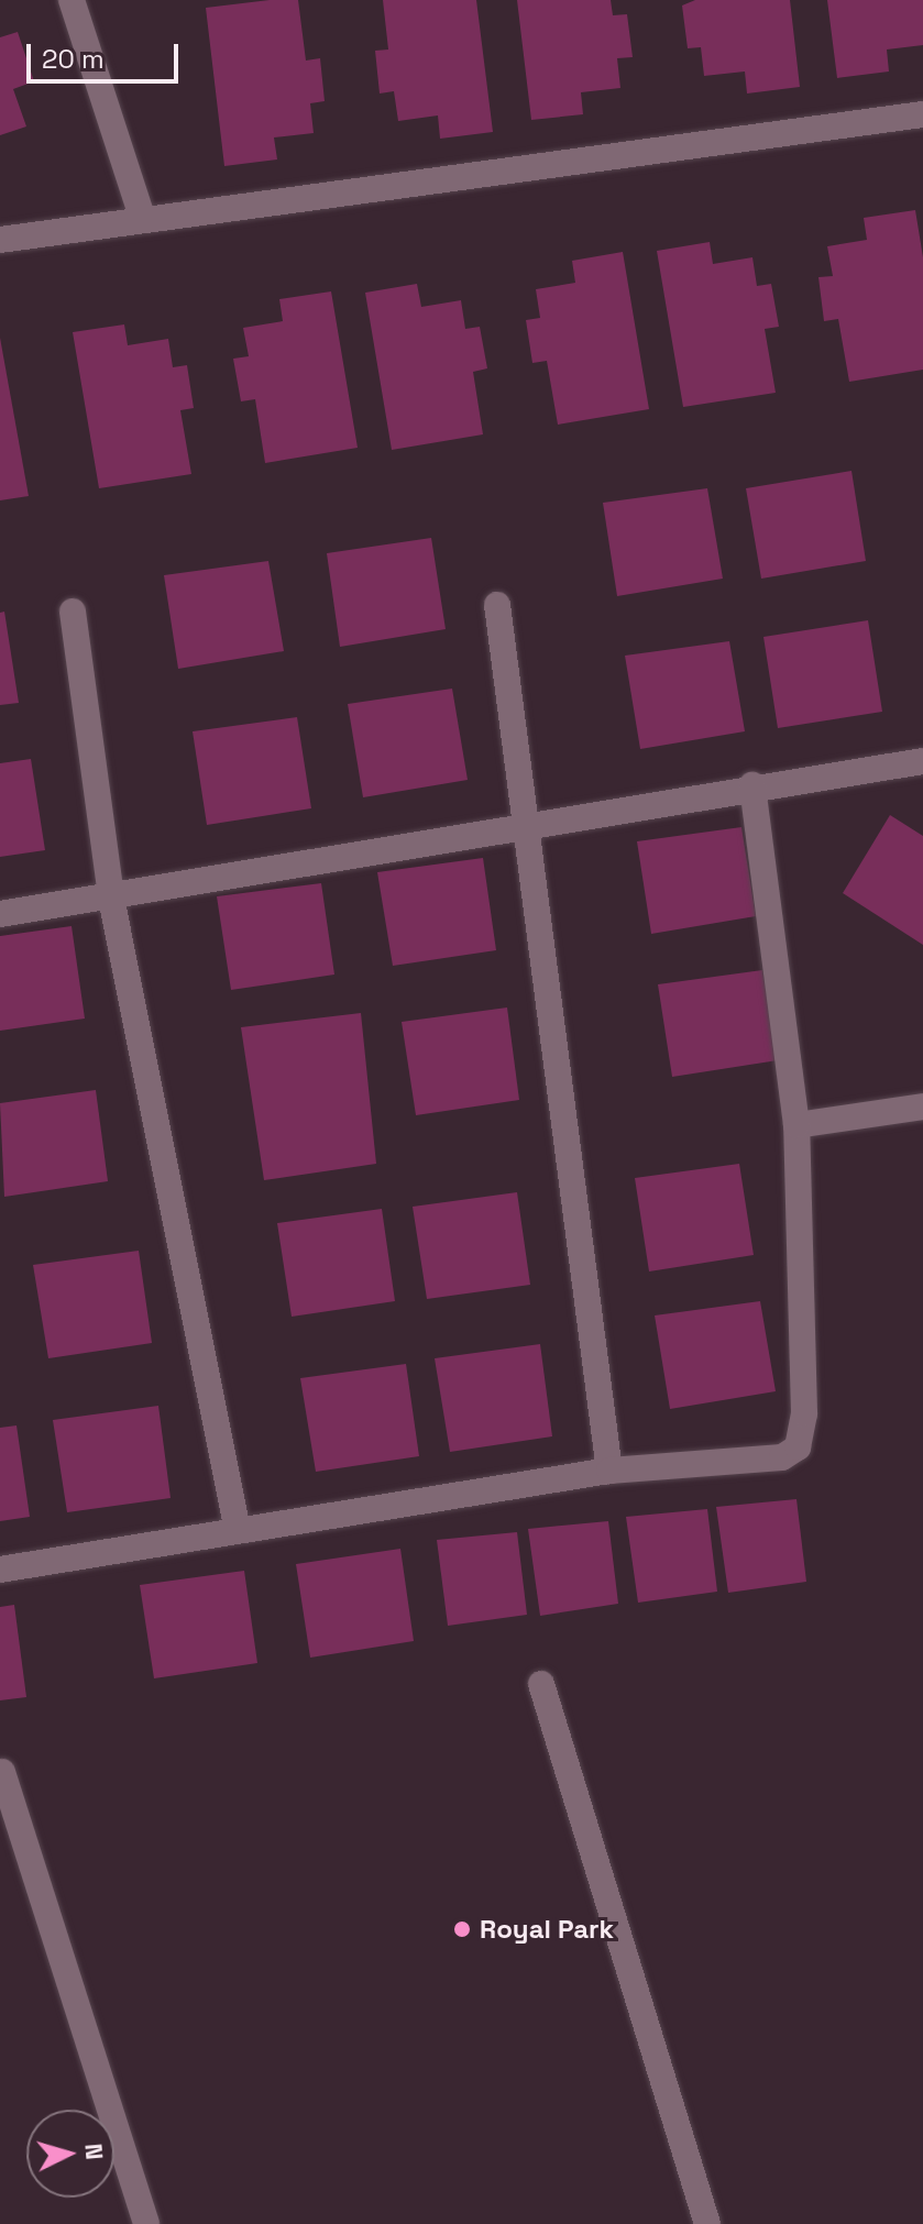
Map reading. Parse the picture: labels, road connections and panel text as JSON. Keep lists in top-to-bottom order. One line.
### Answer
{"places":["Royal Park"],"scale_bar":"20 m","north":"right"}
